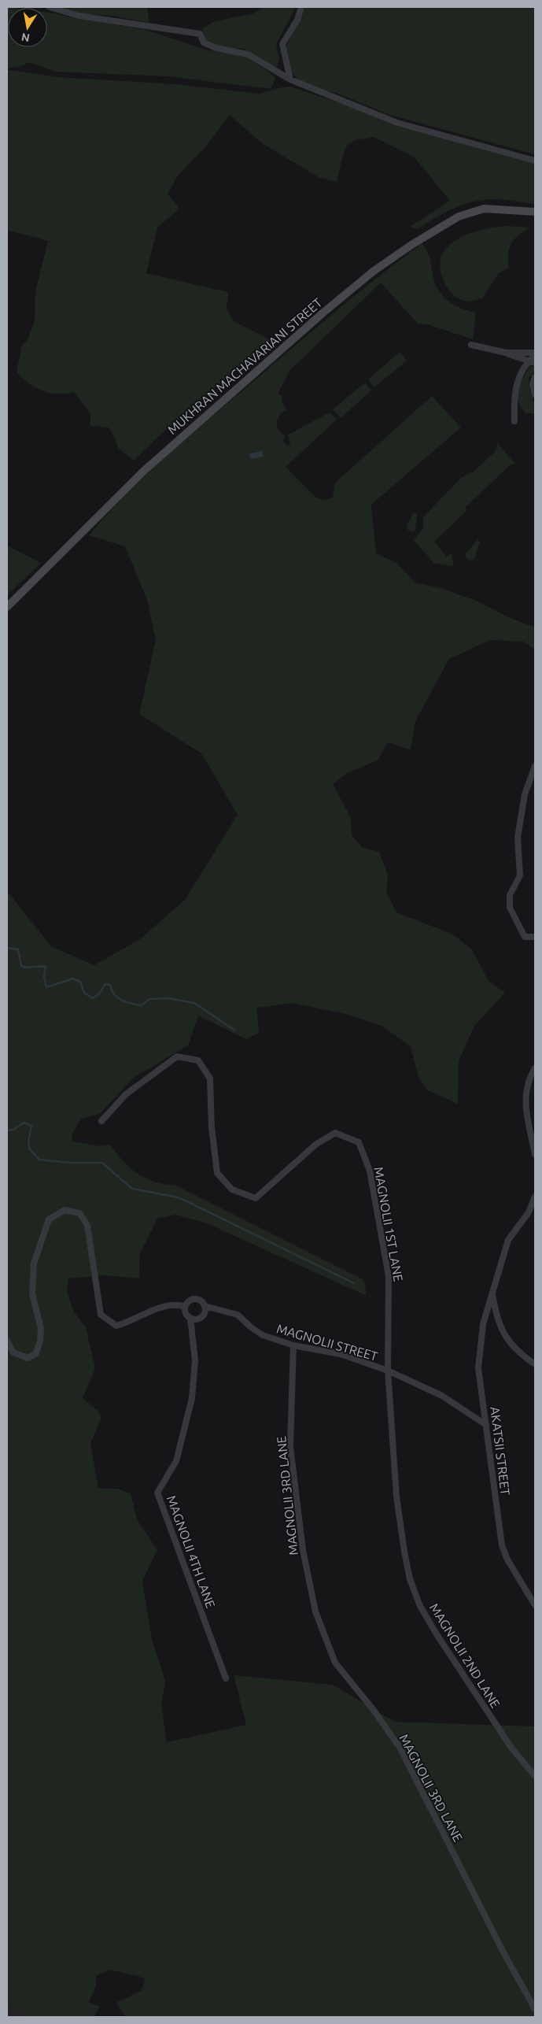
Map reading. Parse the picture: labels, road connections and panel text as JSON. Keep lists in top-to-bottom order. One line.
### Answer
{"streets":{"main road":["MUKHRAN MACHAVARIANI STREET"],"street":["MAGNOLII 1ST LANE","MAGNOLII STREET","AKATSII STREET","MAGNOLII 3RD LANE","MAGNOLII 4TH LANE","MAGNOLII 2ND LANE"]},"crossings":[["MAGNOLII 1ST LANE","MAGNOLII STREET"],["MAGNOLII 1ST LANE","MAGNOLII 2ND LANE"],["MAGNOLII STREET","AKATSII STREET"],["MAGNOLII STREET","MAGNOLII 3RD LANE"],["MAGNOLII STREET","MAGNOLII 4TH LANE"],["MAGNOLII STREET","MAGNOLII 2ND LANE"]],"north":"bottom"}
